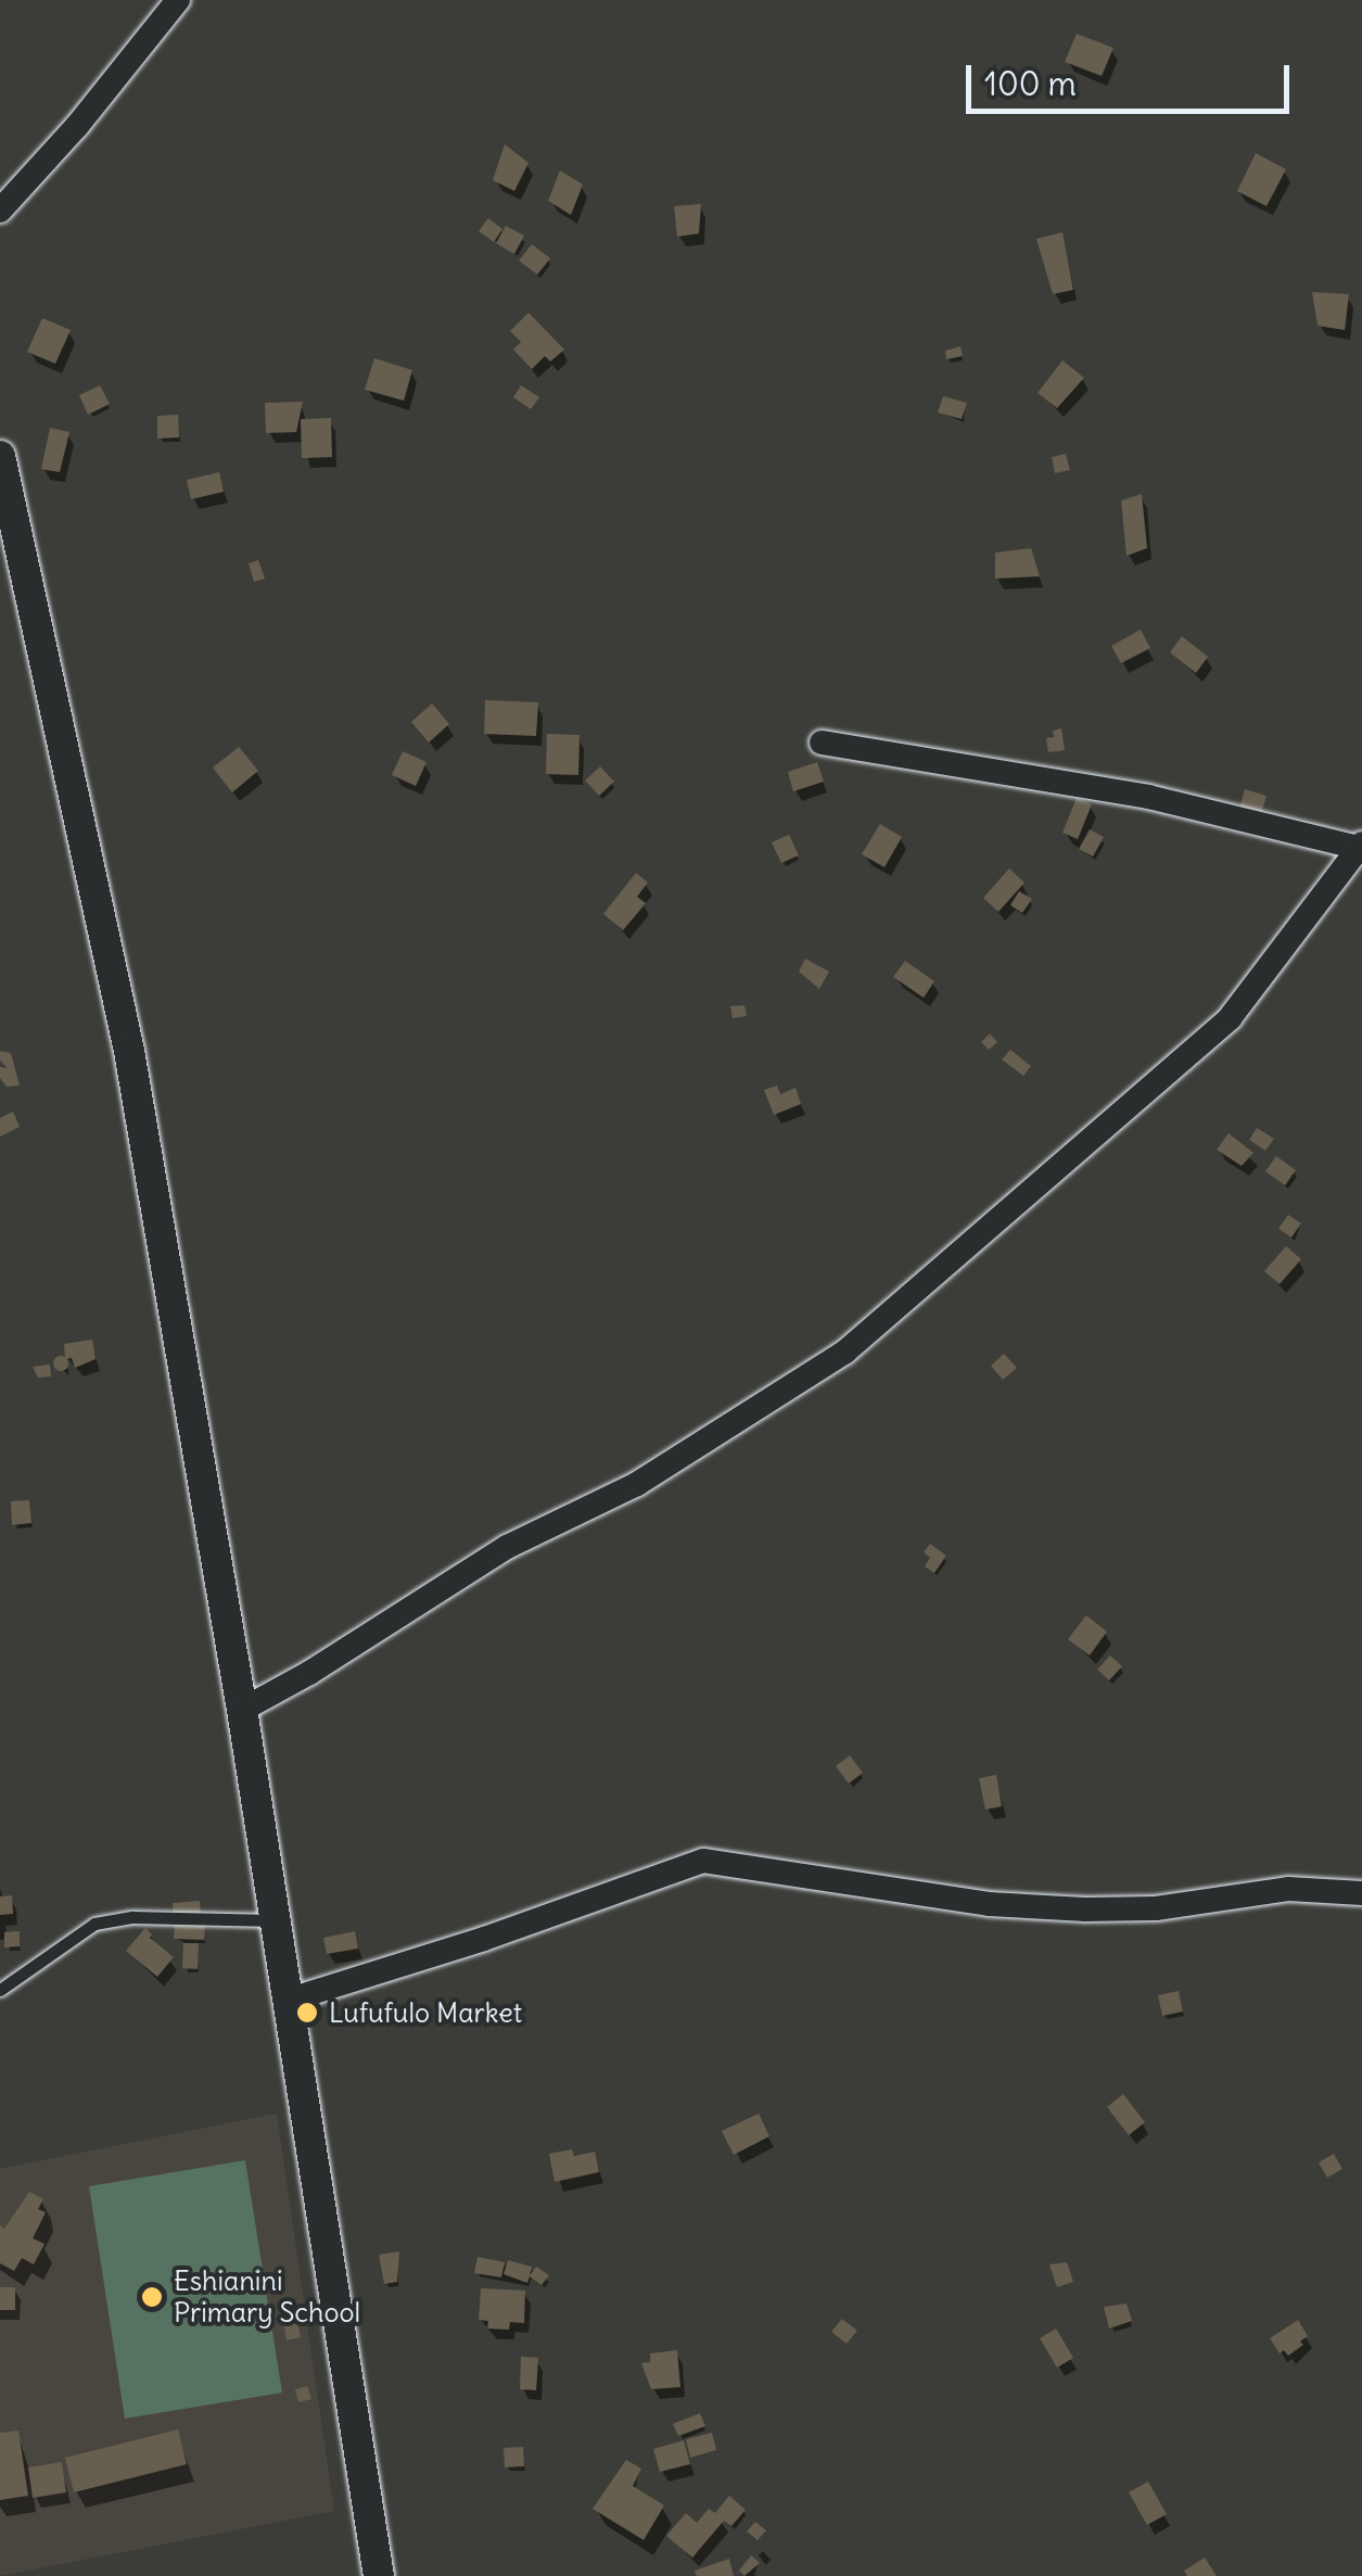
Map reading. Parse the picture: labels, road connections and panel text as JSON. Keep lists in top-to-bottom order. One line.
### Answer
{"places":["Lufufulo Market","Eshianini Primary School"],"scale_bar":"100 m"}
